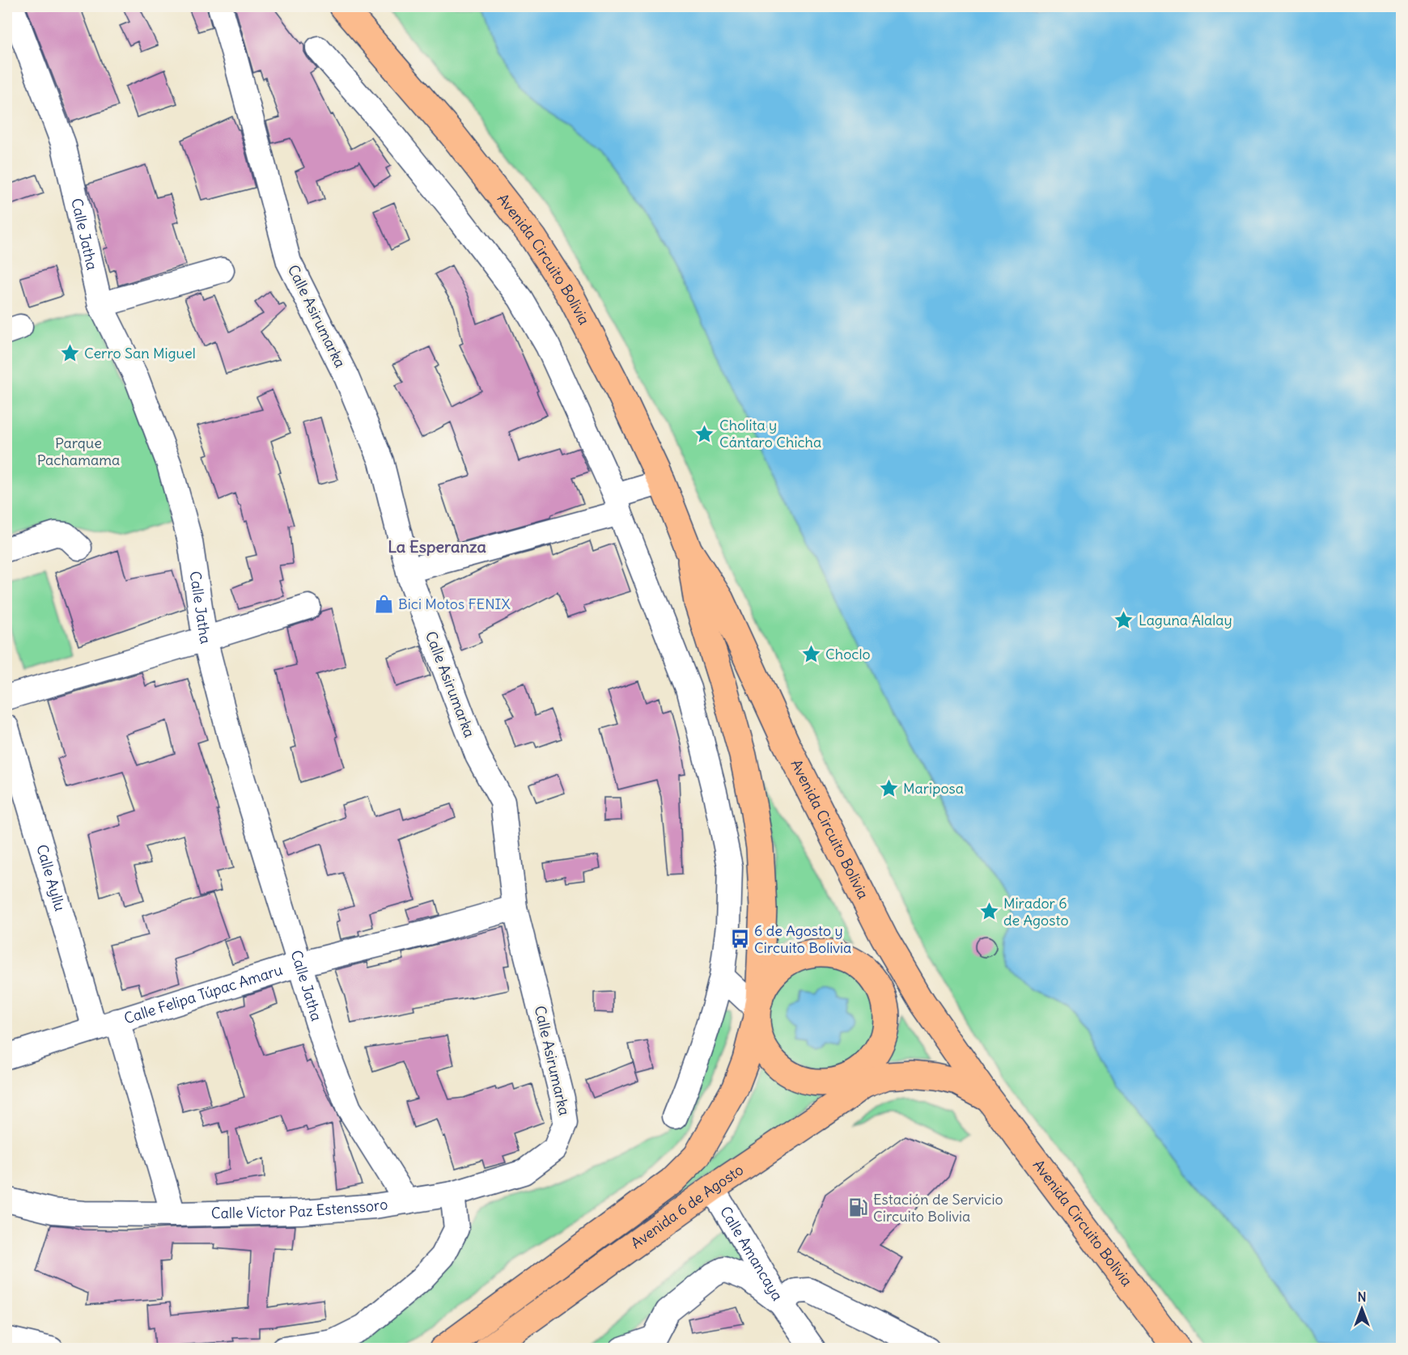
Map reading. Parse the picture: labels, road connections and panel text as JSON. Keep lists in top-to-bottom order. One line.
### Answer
{"streets":{"main road":["Avenida Circuito Bolivia","Avenida 6 de Agosto"],"street":["Calle Jatha","Calle Asirumarka","Calle Ayllu","Calle Felipa Túpac Amaru","Calle Víctor Paz Estenssoro","Calle Amancaya"]},"crossings":[["Calle Jatha","Calle Felipa Túpac Amaru"],["Calle Jatha","Calle Víctor Paz Estenssoro"],["Avenida Circuito Bolivia","Avenida 6 de Agosto"],["Calle Asirumarka","Calle Felipa Túpac Amaru"],["Calle Asirumarka","Calle Víctor Paz Estenssoro"],["Calle Ayllu","Calle Felipa Túpac Amaru"],["Calle Ayllu","Calle Víctor Paz Estenssoro"],["Avenida 6 de Agosto","Calle Amancaya"]],"districts":["La Esperanza"],"parks":["Parque Pachamama"],"places":{"place":["Cerro San Miguel","Cholita y Cántaro Chicha","Laguna Alalay","Choclo","Mariposa","Mirador 6 de Agosto"],"shop":["Bici Motos FENIX"],"bus stop":["6 de Agosto y Circuito Bolivia"],"fuel station":["Estación de Servicio Circuito Bolivia"]},"north":"top"}
